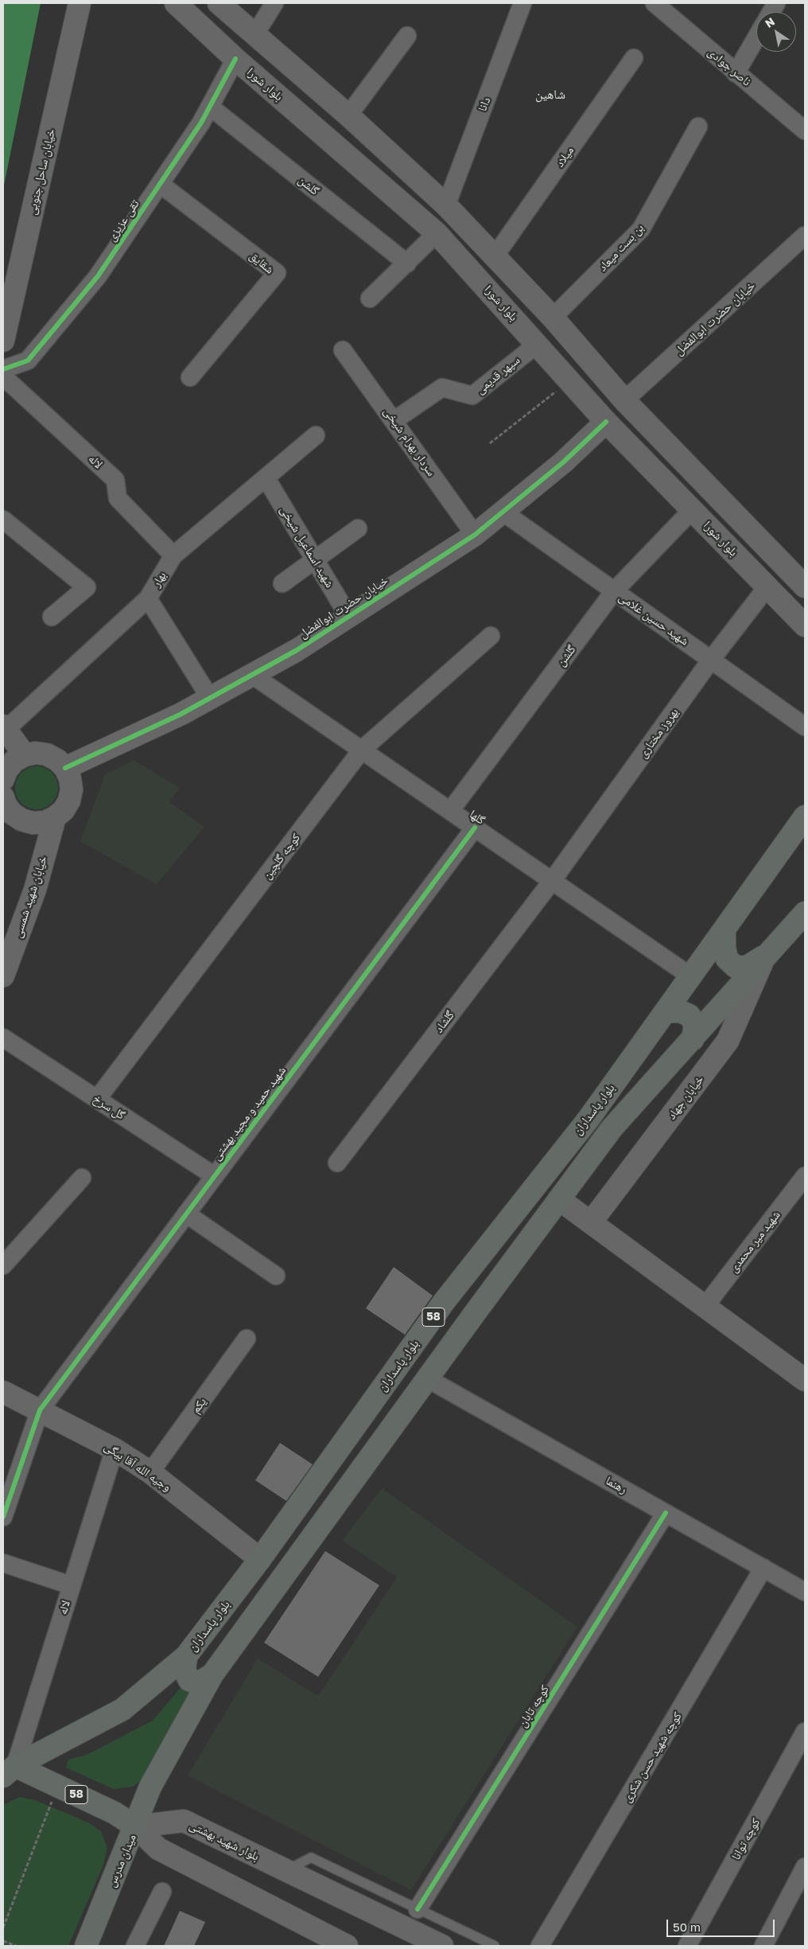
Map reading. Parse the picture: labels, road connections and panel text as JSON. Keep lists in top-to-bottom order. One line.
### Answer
{"streets":{"main road":["بلوار شورا","خیابان ساحل جنوبی","خیابان حضرت ابوالفضل","خیابان شهید شمسی","خیابان جهاد","بلوار پاسداران","58","وجیه الله آقا بیگی","بلوار شهید بهشتی","میدان مدرس"],"street":["ناصر جوادی","دانا","میلاد","گلشن","تقی عزیزی","بن بست میعاد","شقایق","سپهر قدیمی","سردار بهرام شیخی","لاله","شهید اسماعیل شیخی","بهار","شهید حسین غلامی","بهروز مختاری","گلها","کوچه گلچین","گلشاد","گل سرخ","شهید حمید و مجید بهشتی","شهید میر محمدی","یکم","رهنما","کوچه تابان","کوچه شهید حسن شکری","کوچه توانا"]},"crossings":[["بلوار شورا","گلشن"],["بلوار شورا","تقی عزیزی"],["بلوار شورا","خیابان حضرت ابوالفضل"],["بلوار شورا","سپهر قدیمی"],["بلوار شورا","بهروز مختاری"],["گلشن","تقی عزیزی"],["گلشن","شهید حسین غلامی"],["گلشن","گلها"],["تقی عزیزی","شقایق"],["خیابان حضرت ابوالفضل","سردار بهرام شیخی"],["خیابان حضرت ابوالفضل","شهید اسماعیل شیخی"],["خیابان حضرت ابوالفضل","شهید حسین غلامی"],["خیابان حضرت ابوالفضل","گلها"],["سپهر قدیمی","سردار بهرام شیخی"],["لاله","بهار"],["لاله","بلوار پاسداران"],["لاله","وجیه الله آقا بیگی"],["لاله","میدان مدرس"],["شهید اسماعیل شیخی","بهار"],["شهید حسین غلامی","بهروز مختاری"],["بهروز مختاری","گلها"],["بهروز مختاری","گلشاد"],["گلها","کوچه گلچین"],["گلها","گلشاد"],["گلها","بلوار پاسداران"],["گلها","شهید حمید و مجید بهشتی"],["کوچه گلچین","گل سرخ"],["خیابان جهاد","58"],["گل سرخ","شهید حمید و مجید بهشتی"],["بلوار پاسداران","وجیه الله آقا بیگی"],["بلوار پاسداران","میدان مدرس"],["شهید حمید و مجید بهشتی","وجیه الله آقا بیگی"],["58","رهنما"],["58","بلوار شهید بهشتی"],["58","میدان مدرس"],["یکم","وجیه الله آقا بیگی"],["رهنما","کوچه تابان"],["رهنما","کوچه شهید حسن شکری"],["بلوار شهید بهشتی","میدان مدرس"]],"districts":["شاهین"],"scale_bar":"50 m","north":"top left"}
